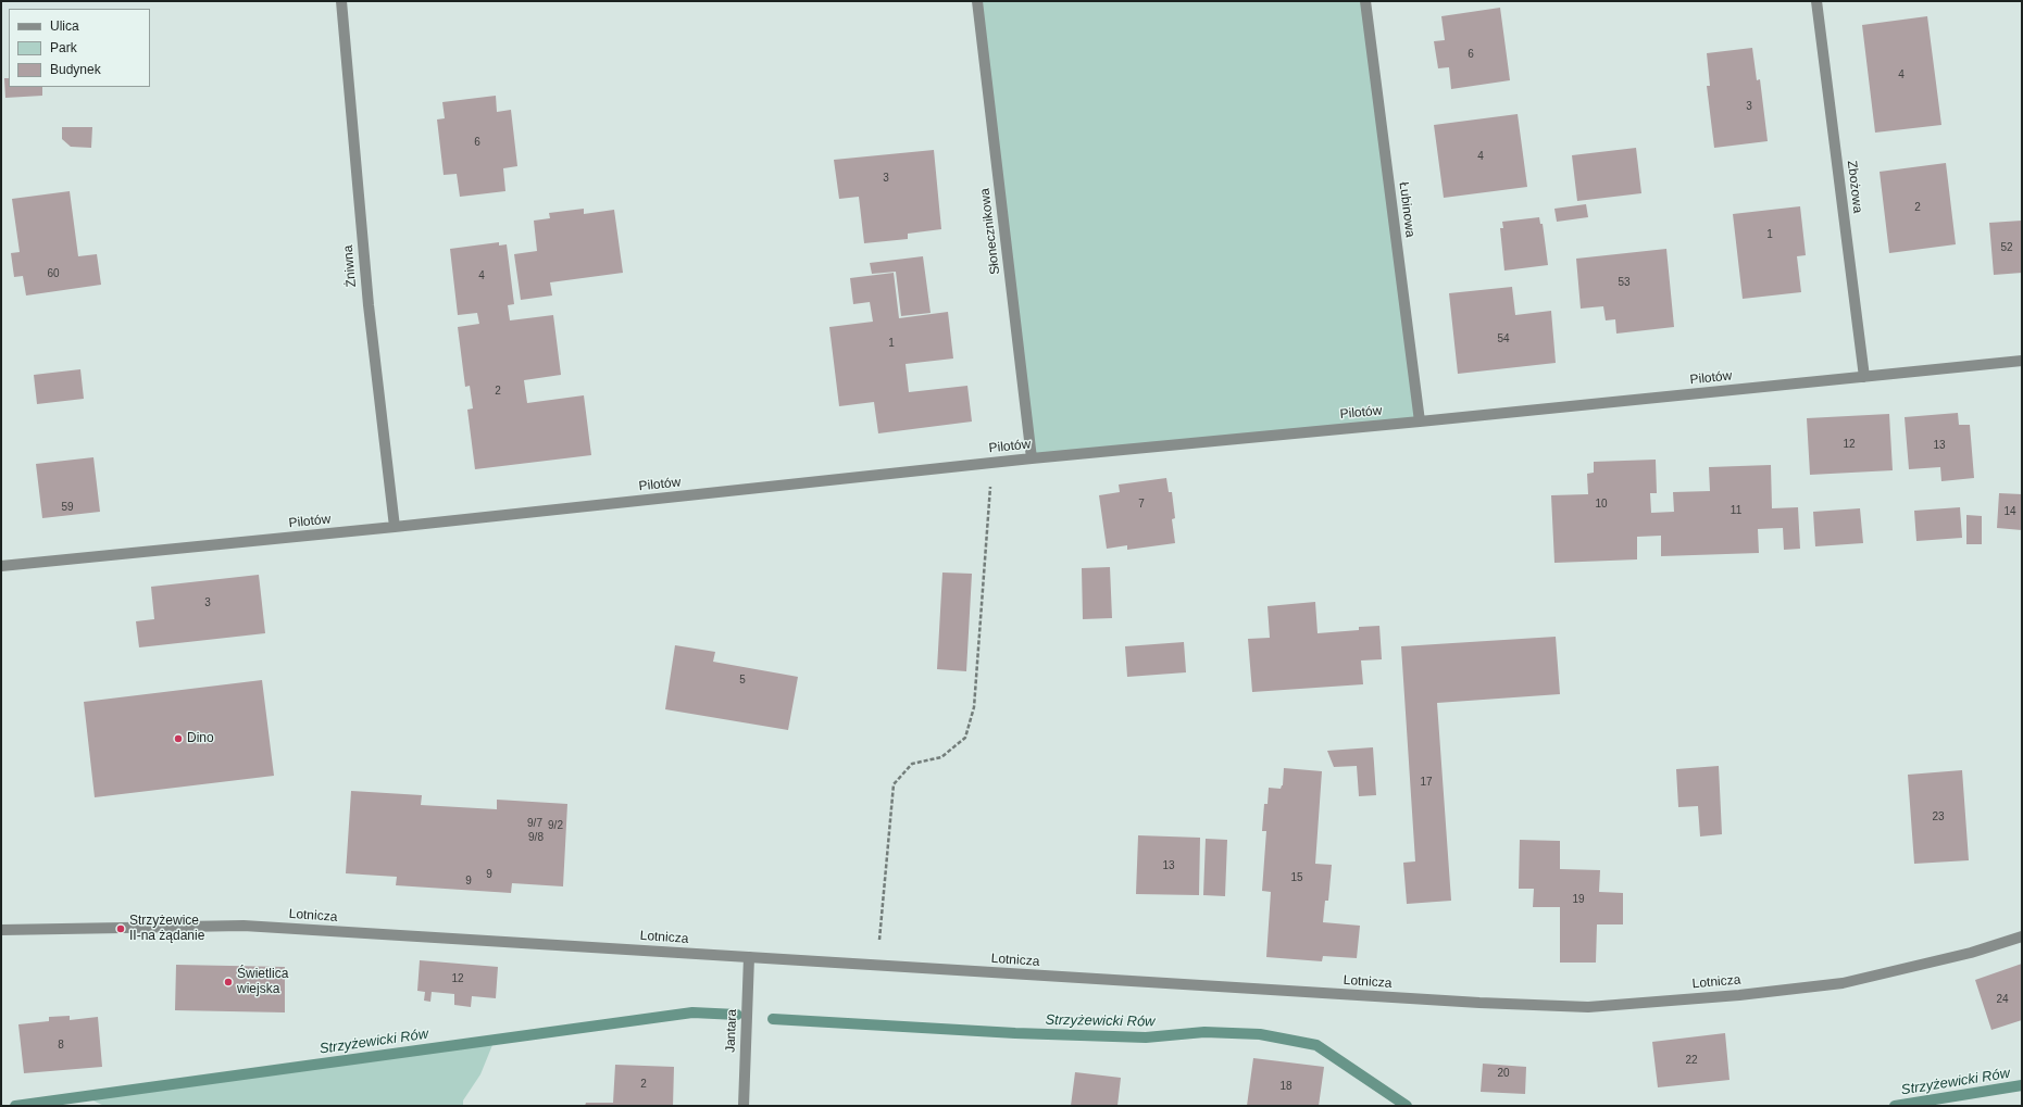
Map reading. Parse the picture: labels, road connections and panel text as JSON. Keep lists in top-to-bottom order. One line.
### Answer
{"streets":{"street":["Zbożowa","Łubinowa","Słonecznikowa","Żniwna","Pilotów","Lotnicza","Jantara"]},"crossings":[["Zbożowa","Pilotów"],["Łubinowa","Pilotów"],["Słonecznikowa","Pilotów"],["Żniwna","Pilotów"],["Lotnicza","Jantara"]],"water":["Strzyżewicki Rów"],"places":["Dino","Strzyżewice II-na żądanie","Świetlica wiejska"],"house_numbers":["6","4","3","6","4","3","2","1","52","60","4","53","54","1","2","12","13","7","10","59","11","14","3","5","17","23","9/7","9/2","9/8","13","9","15","9","19","12","24","8","22","20","2","18"],"legend":["Ulica","Park","Budynek"]}
